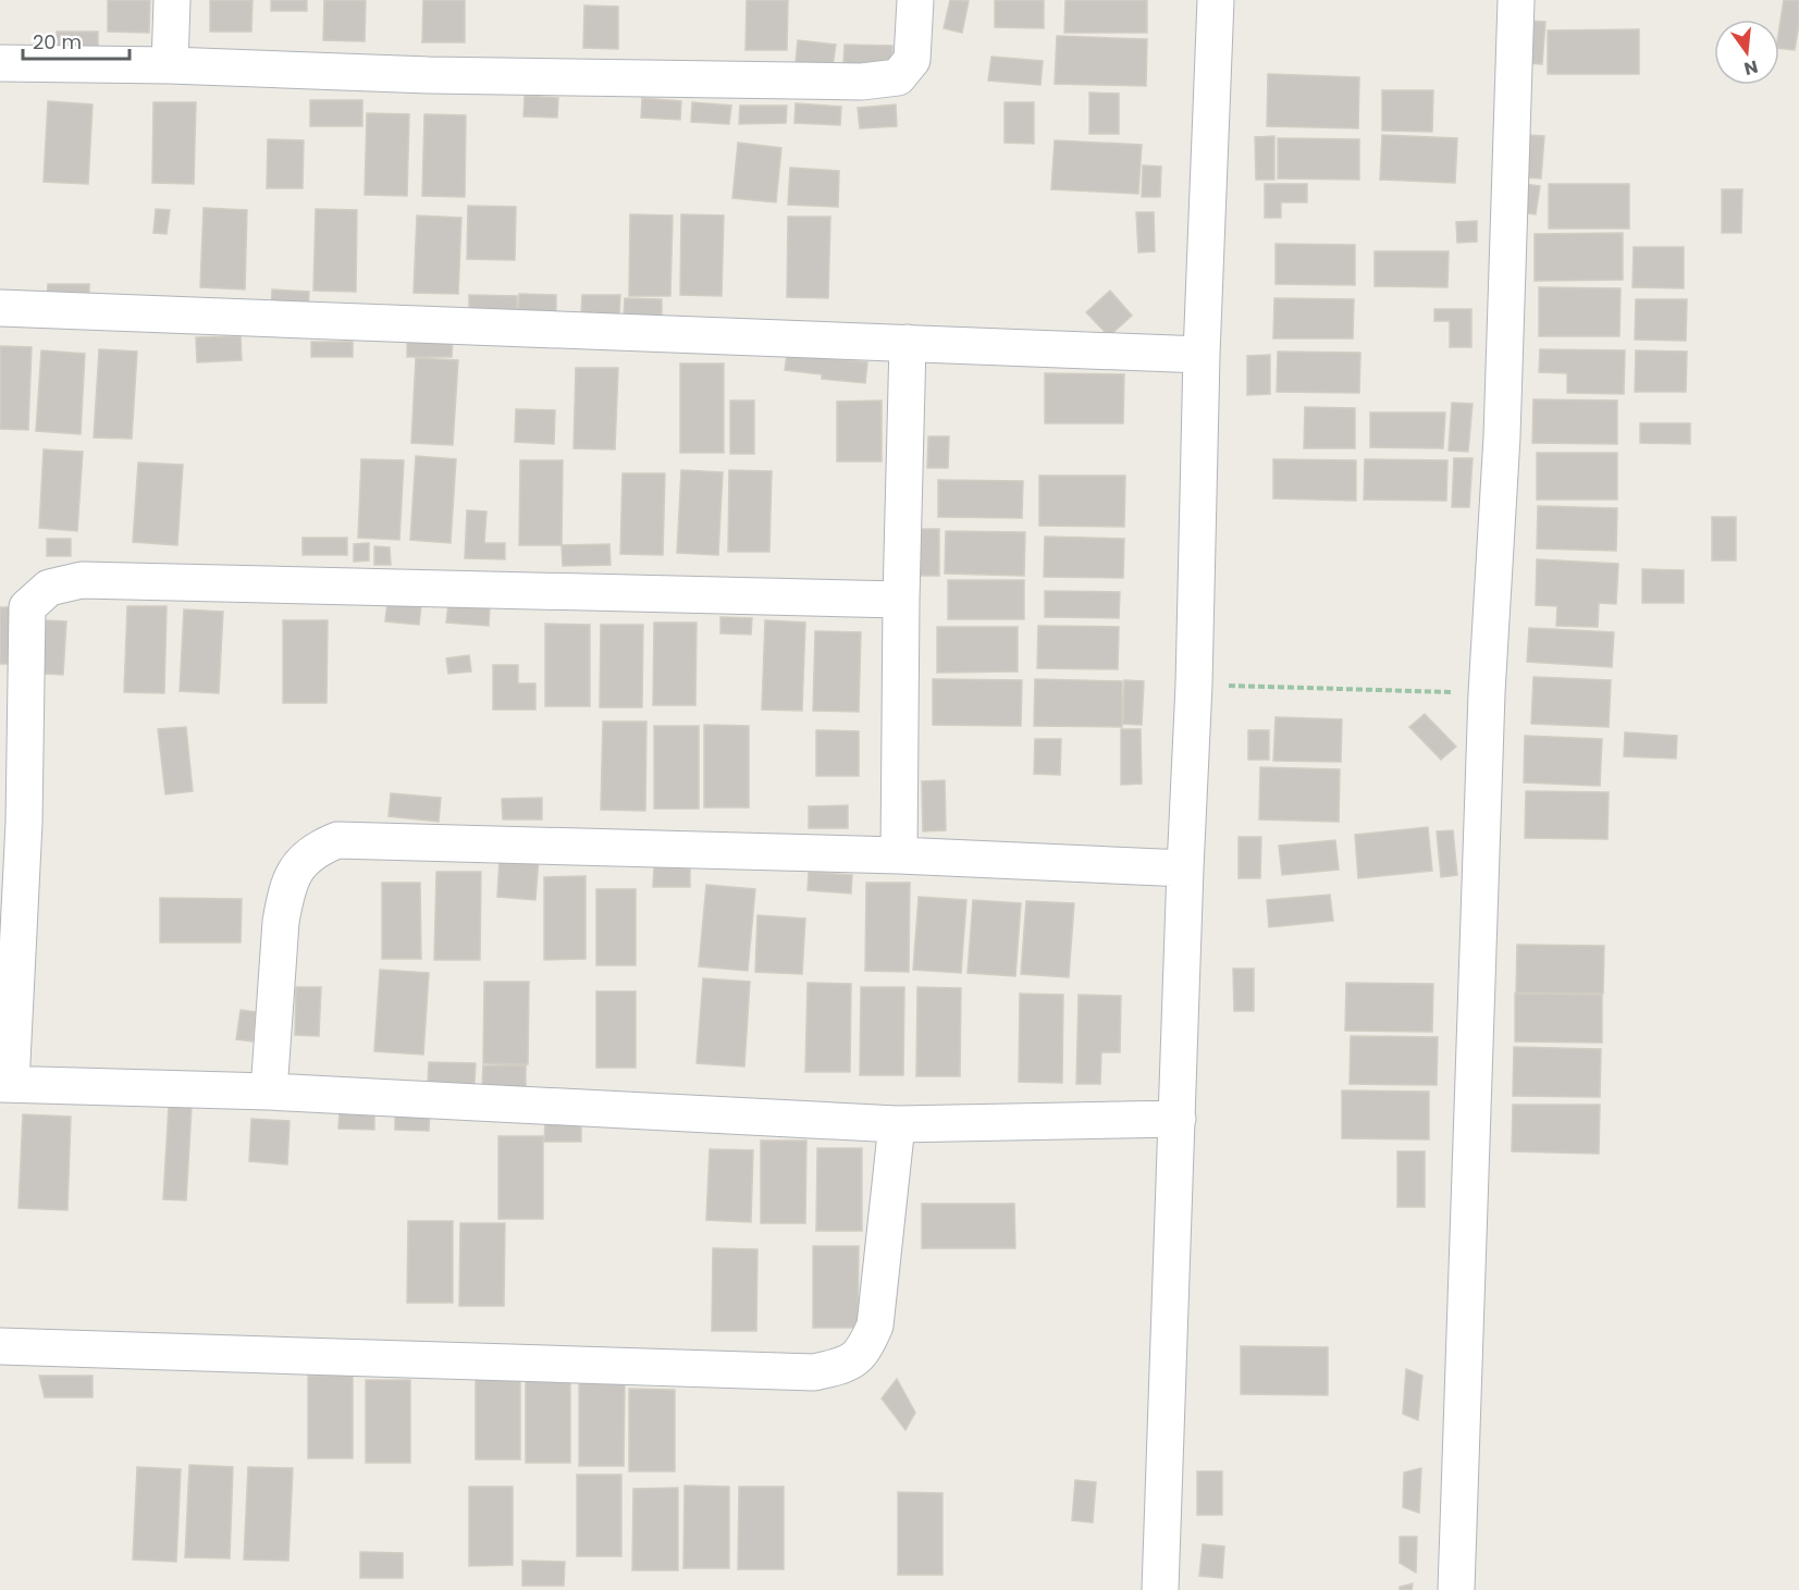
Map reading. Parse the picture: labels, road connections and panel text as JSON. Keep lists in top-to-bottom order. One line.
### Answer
{"scale_bar":"20 m","north":"bottom"}
